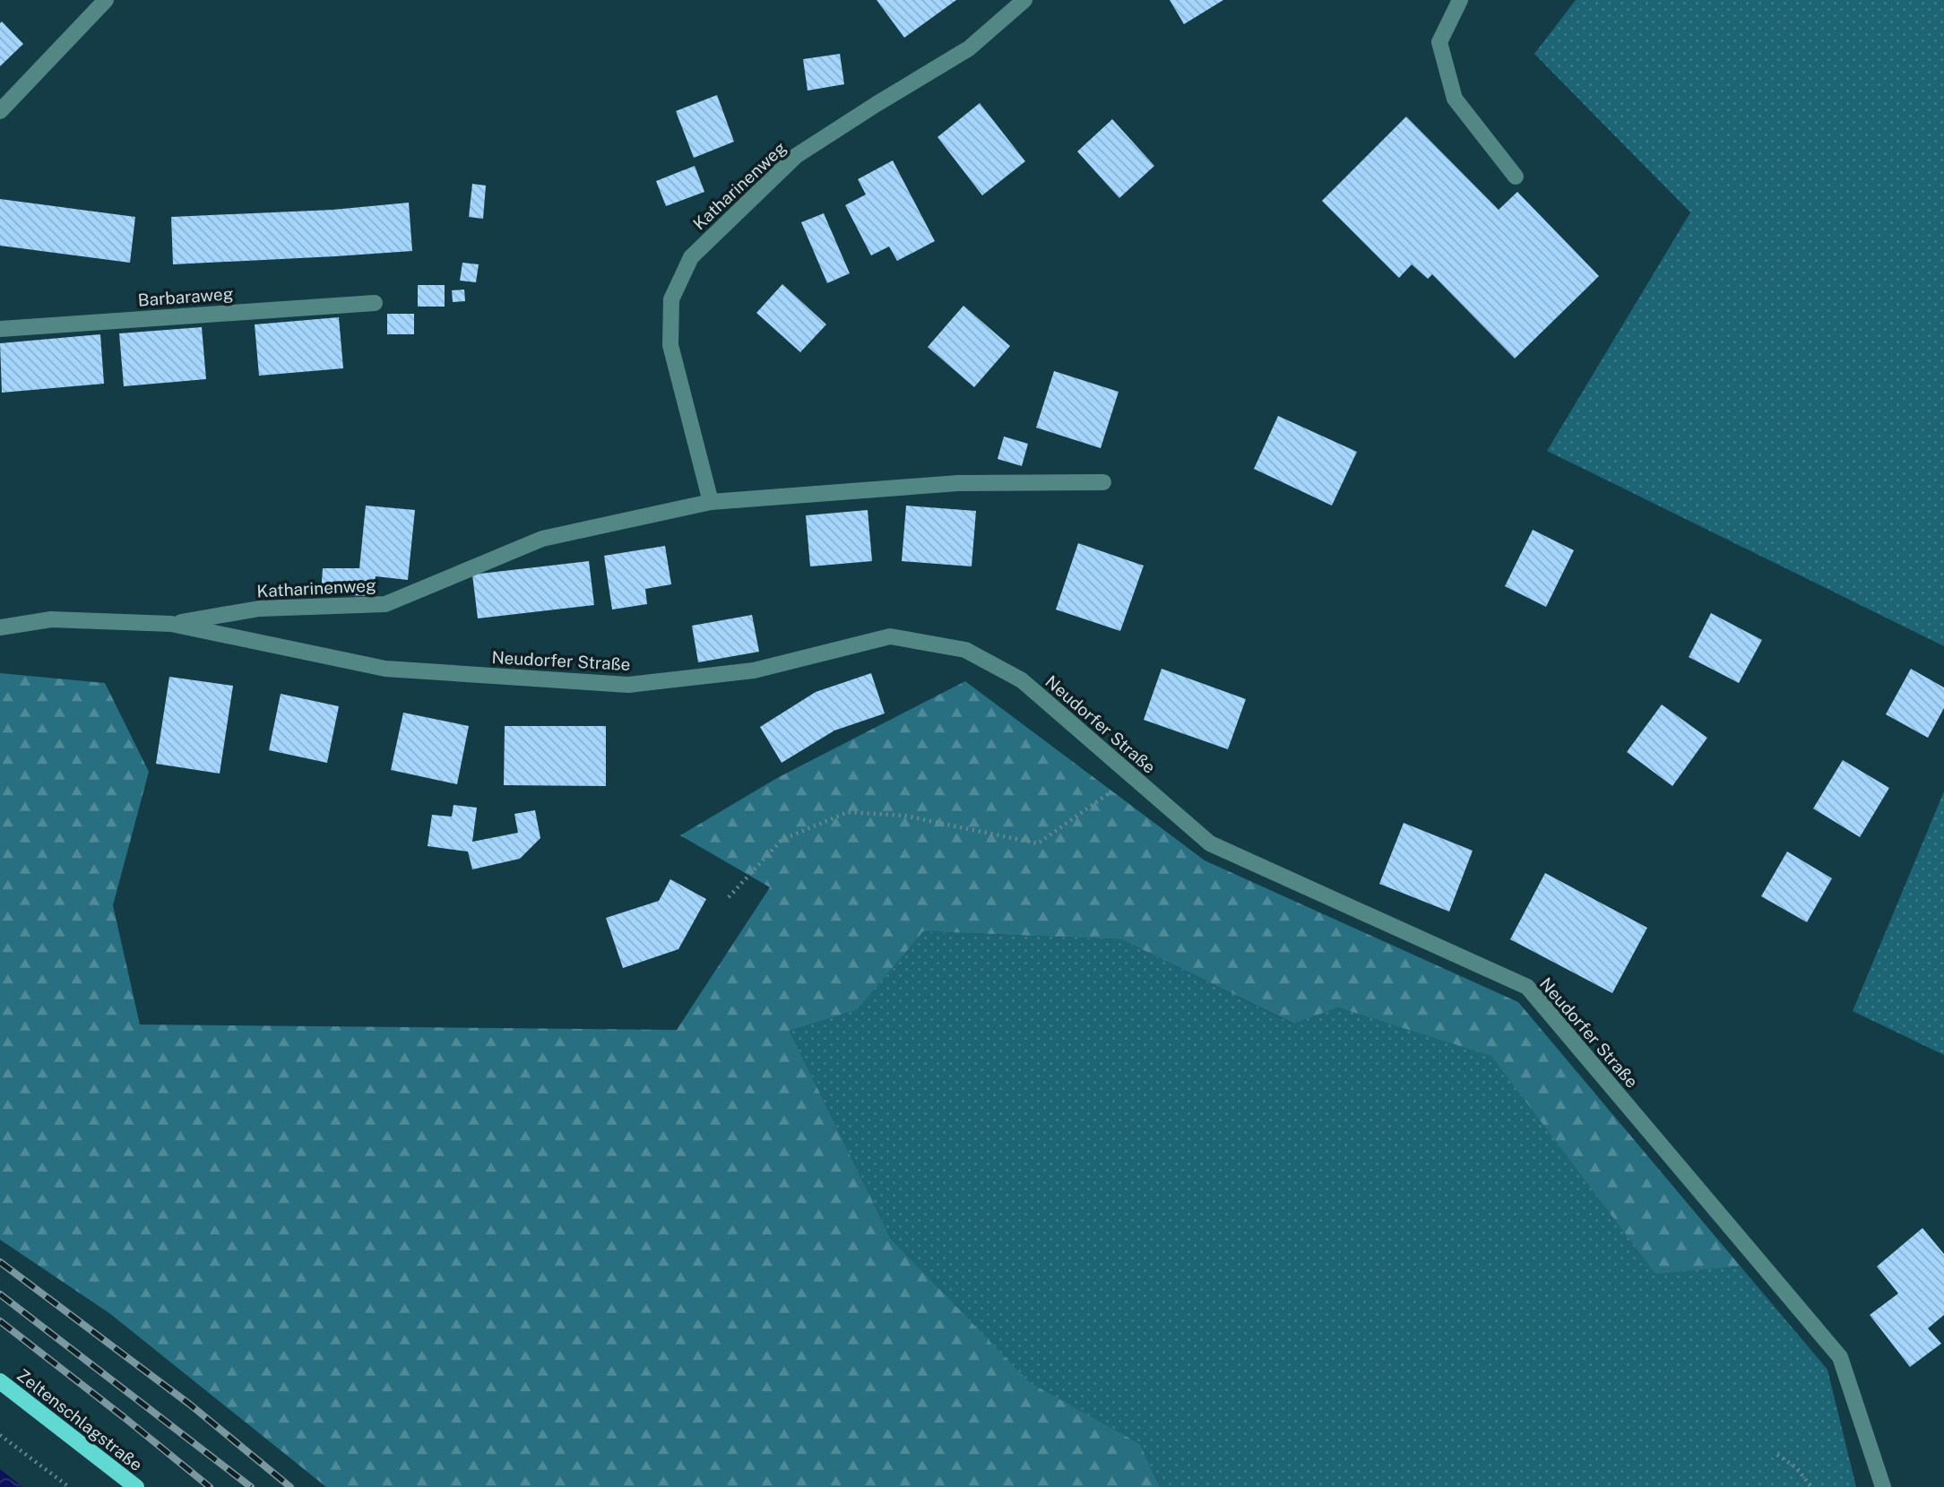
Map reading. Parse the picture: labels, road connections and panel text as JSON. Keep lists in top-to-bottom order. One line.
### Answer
{"streets":{"main road":["Zeltenschlagstraße"],"street":["Katharinenweg","Barbaraweg","Neudorfer Straße"]},"crossings":[["Katharinenweg","Neudorfer Straße"]]}
